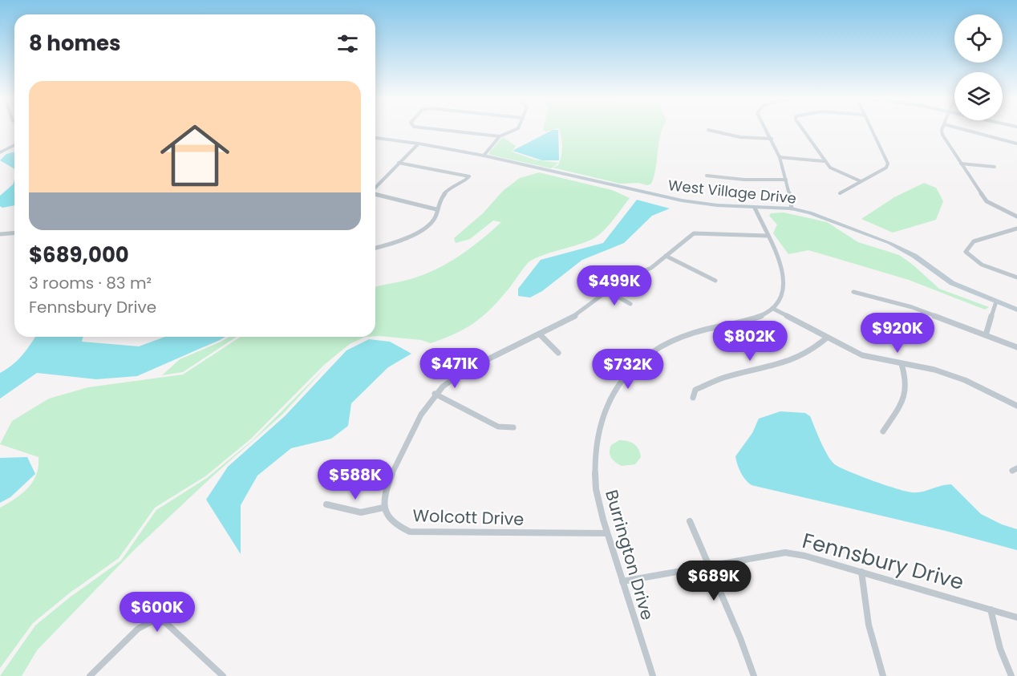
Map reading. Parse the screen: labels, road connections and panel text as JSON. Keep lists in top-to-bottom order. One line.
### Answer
{"streets":{"street":["West Village Drive","Wolcott Drive","Burrington Drive","Fennsbury Drive"]},"crossings":[["Wolcott Drive","Burrington Drive"],["Burrington Drive","Fennsbury Drive"]],"page":{"heading":"8 homes","list":[{"name":"$689,000","note":"3 rooms · 83 m² · Fennsbury Drive"}],"price":["$499K","$920K","$802K","$471K","$732K","$588K","$689K","$600K"]}}
